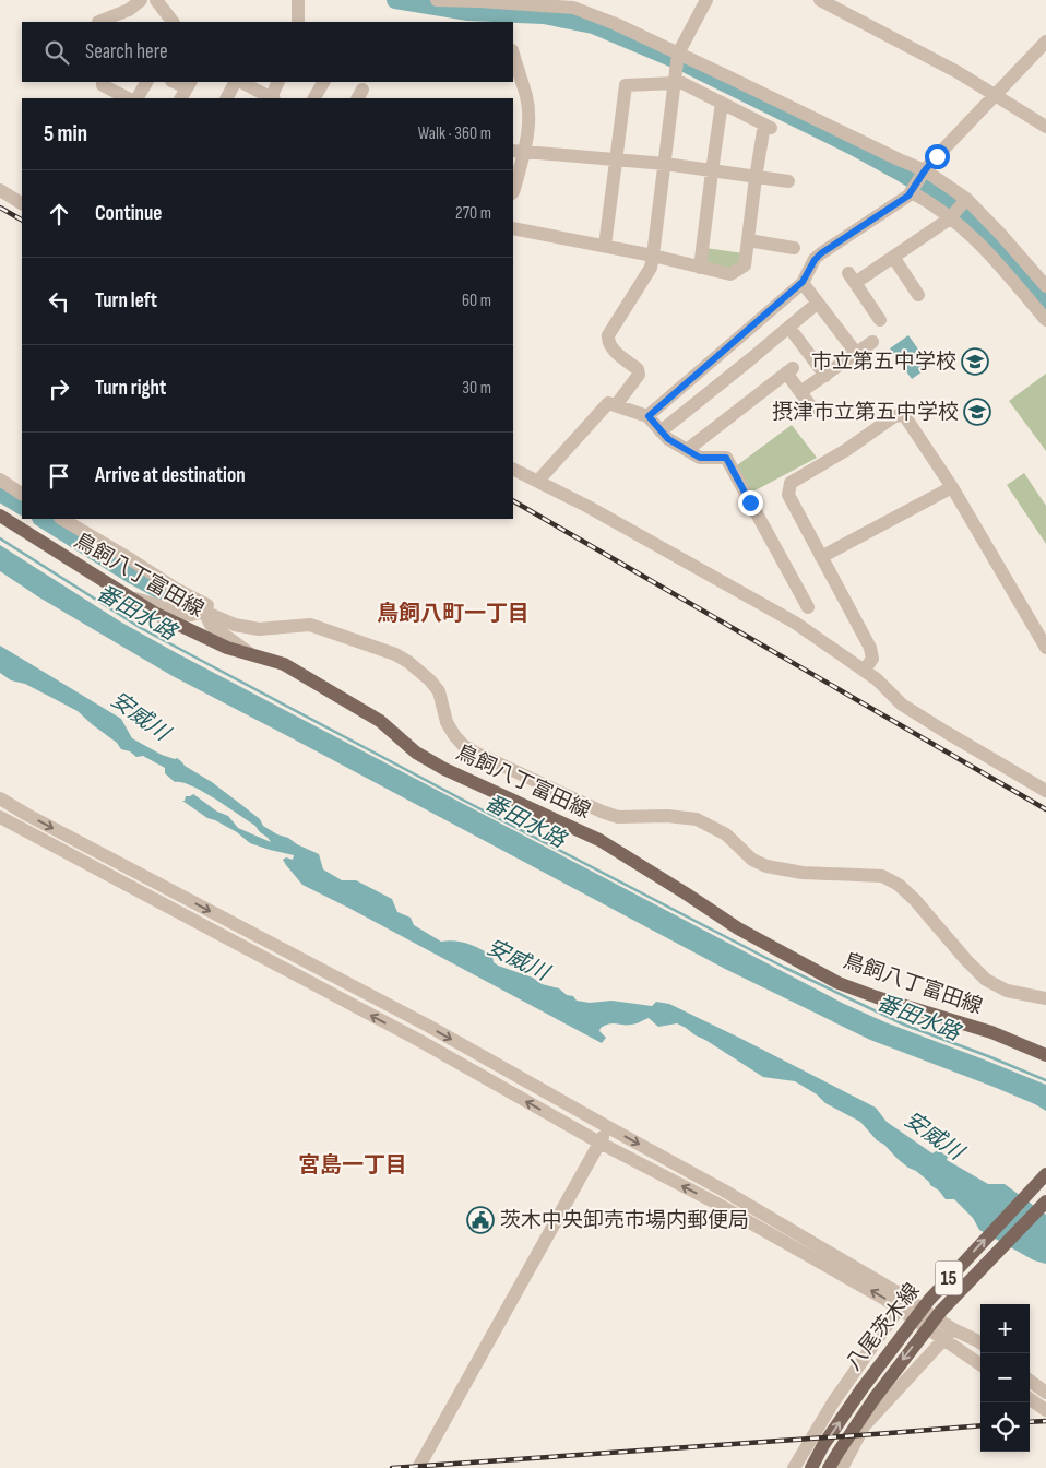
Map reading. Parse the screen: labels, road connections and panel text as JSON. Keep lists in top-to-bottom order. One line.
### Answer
{"streets":{"main road":["鳥飼八丁富田線","15","八尾茨木線"]},"districts":["鳥飼八町一丁目","宮島一丁目"],"water":["番田水路","安威川"],"places":{"school or university":["市立第五中学校","摂津市立第五中学校"],"public building":["茨木中央卸売市場内郵便局"]},"page":{"search":"Search here","heading":["5 min","Walk · 360 m"],"list":[["Continue","270 m"],["Turn left","60 m"],["Turn right","30 m"],"Arrive at destination"],"map_buttons":["+","−"]}}
